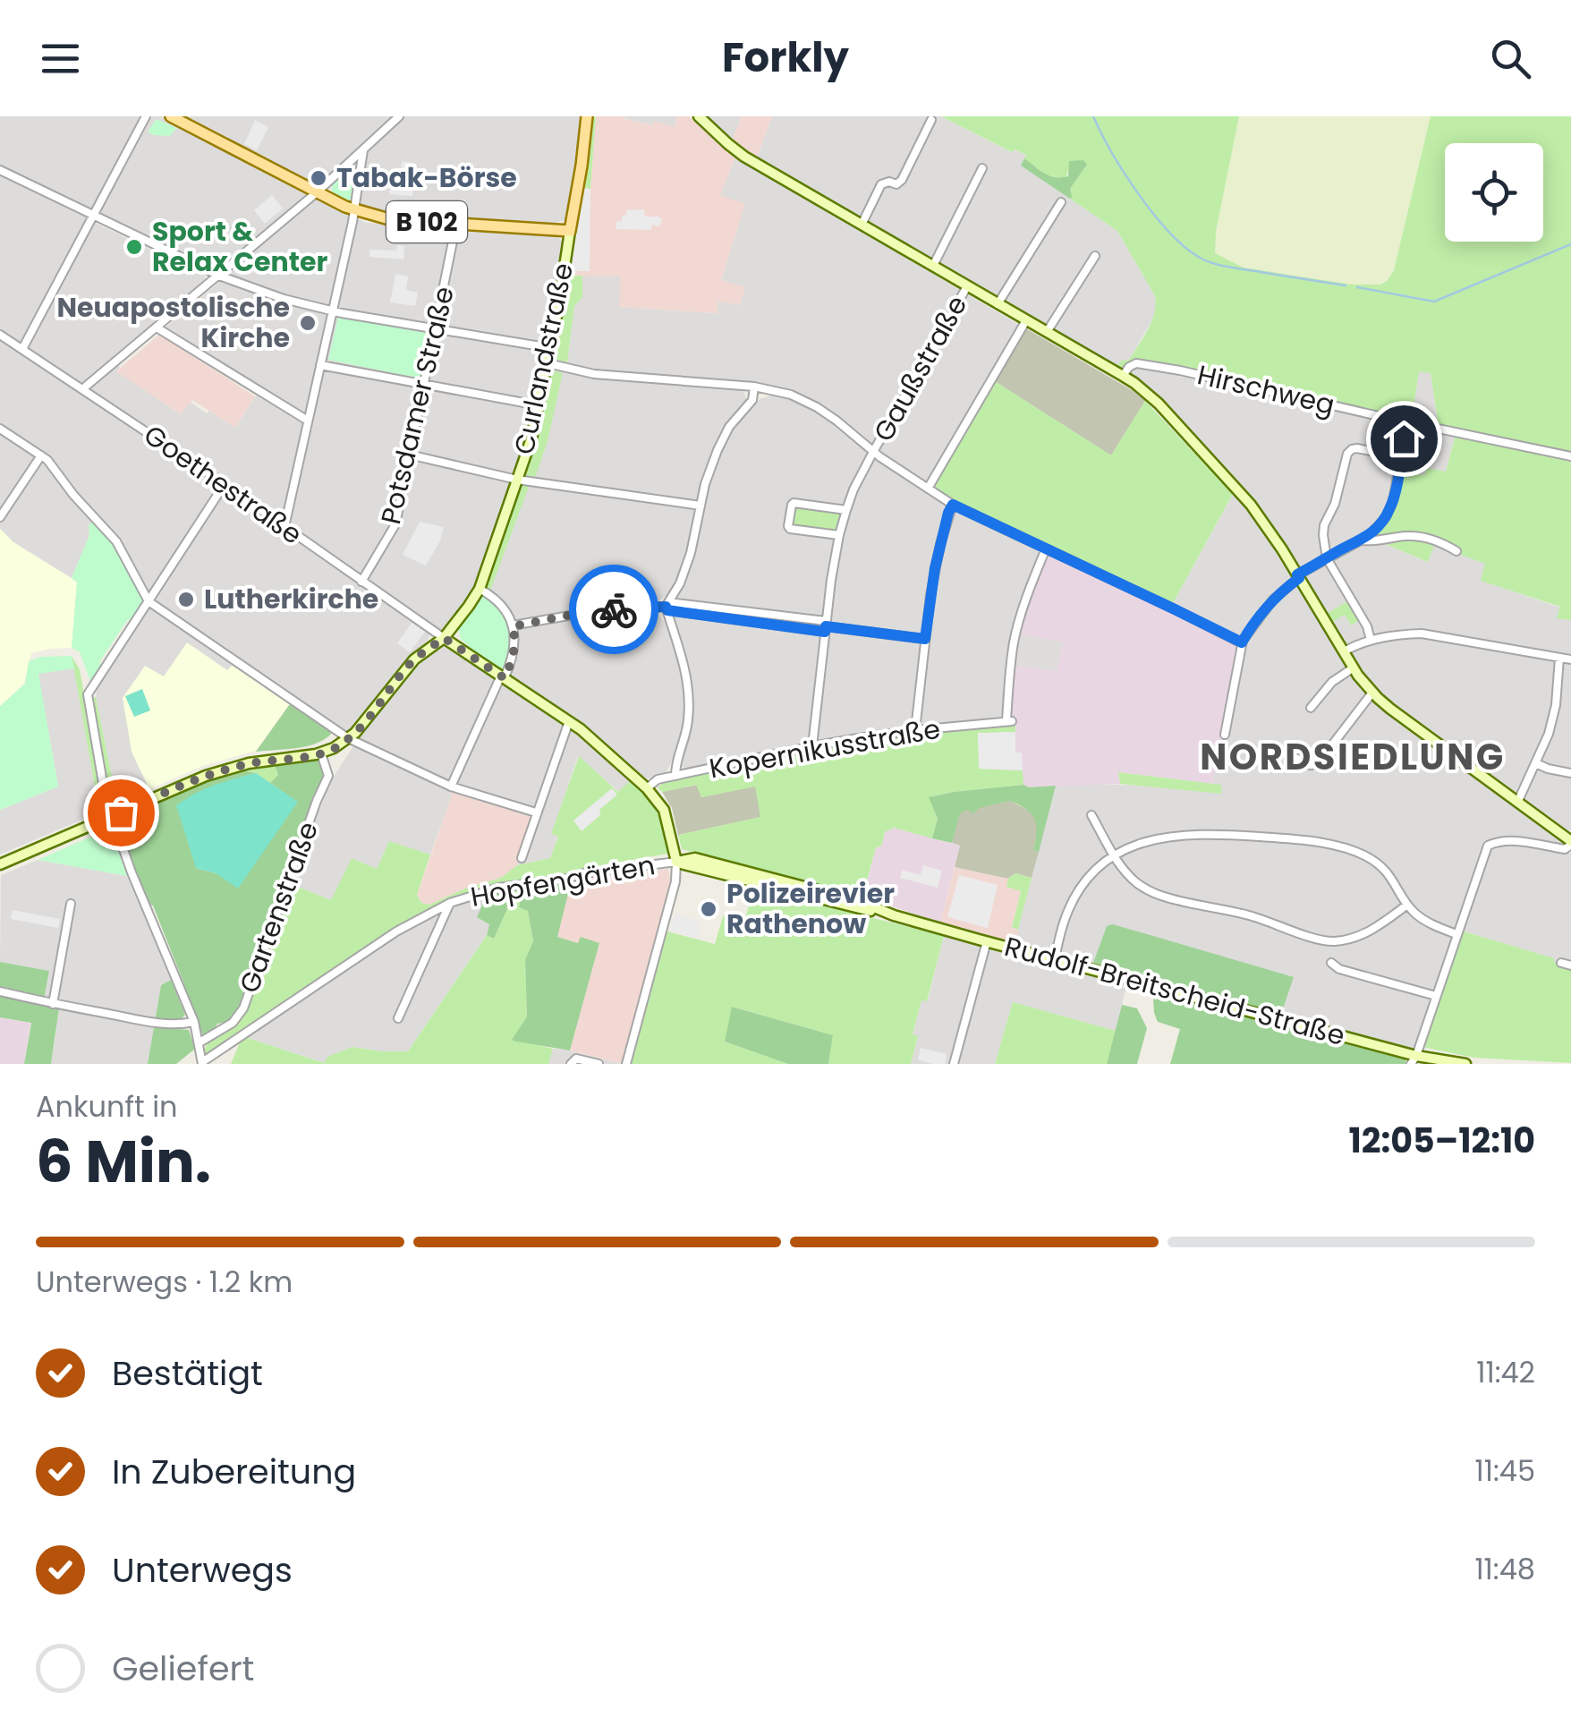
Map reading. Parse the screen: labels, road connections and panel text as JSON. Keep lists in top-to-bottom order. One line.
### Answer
{"streets":{"main road":["B 102","Curlandstraße"],"street":["Gaußstraße","Hirschweg","Potsdamer Straße","Goethestraße","Kopernikusstraße","Hopfengärten","Gartenstraße","Rudolf-Breitscheid-Straße"]},"crossings":[["B 102","Curlandstraße"],["B 102","Potsdamer Straße"],["Curlandstraße","Goethestraße"],["Curlandstraße","Gartenstraße"],["Gaußstraße","Kopernikusstraße"],["Potsdamer Straße","Goethestraße"],["Hopfengärten","Rudolf-Breitscheid-Straße"]],"districts":["NORDSIEDLUNG"],"places":["Tabak-Börse","Sport & Relax Center","Neuapostolische Kirche","Lutherkirche","Polizeirevier Rathenow"],"page":{"header":"Forkly","heading":["6 Min.","Ankunft in","12:05–12:10"],"bar":"Unterwegs · 1.2 km","list":[["Bestätigt","11:42"],["In Zubereitung","11:45"],["Unterwegs","11:48"],"Geliefert"]}}
